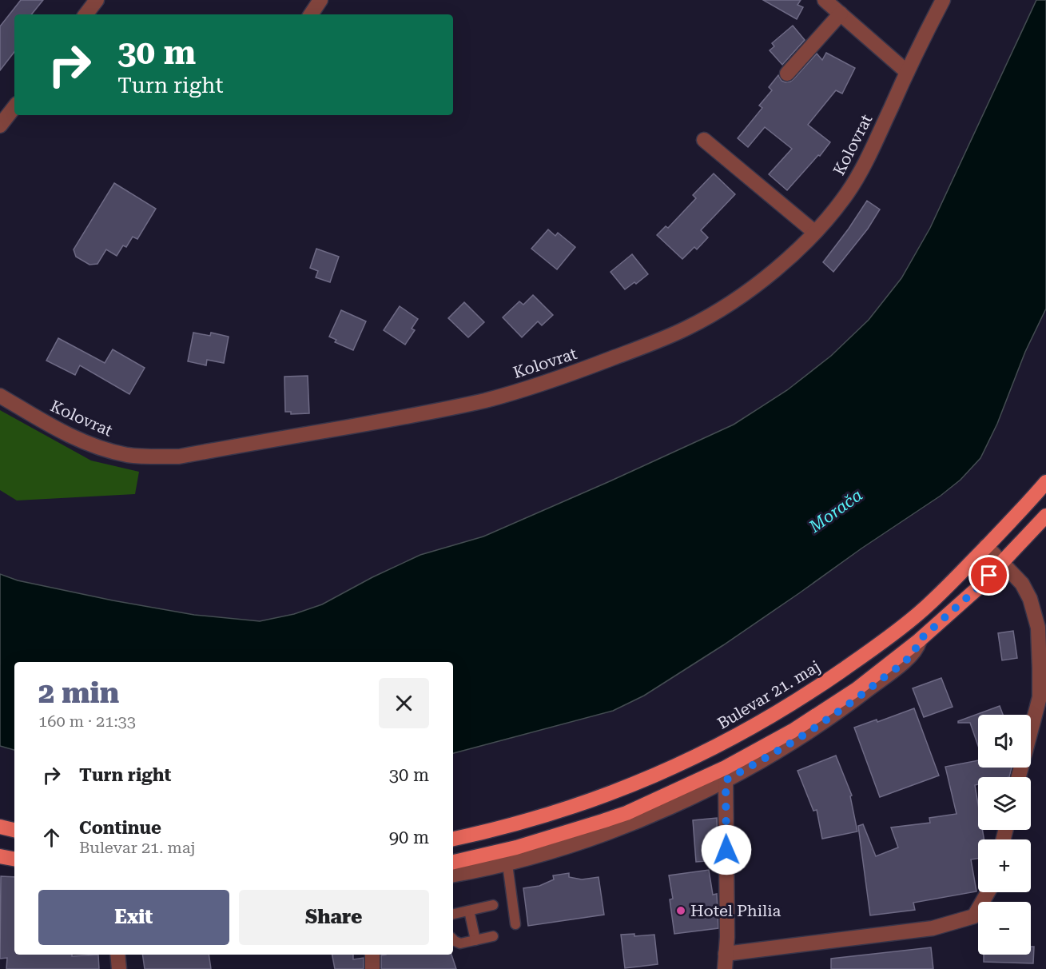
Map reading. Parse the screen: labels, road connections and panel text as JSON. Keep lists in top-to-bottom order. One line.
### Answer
{"streets":{"main road":["Bulevar 21. maj"],"street":["Kolovrat"]},"water":["Morača"],"places":["Hotel Philia"],"page":{"turn":["30 m","Turn right"],"heading":["2 min","160 m · 21:33"],"map_buttons":["+","−"],"list":[{"name":"Turn right","value":"30 m"},{"name":"Continue","note":"Bulevar 21. maj","value":"90 m"}],"buttons":["Exit","Share"]}}
